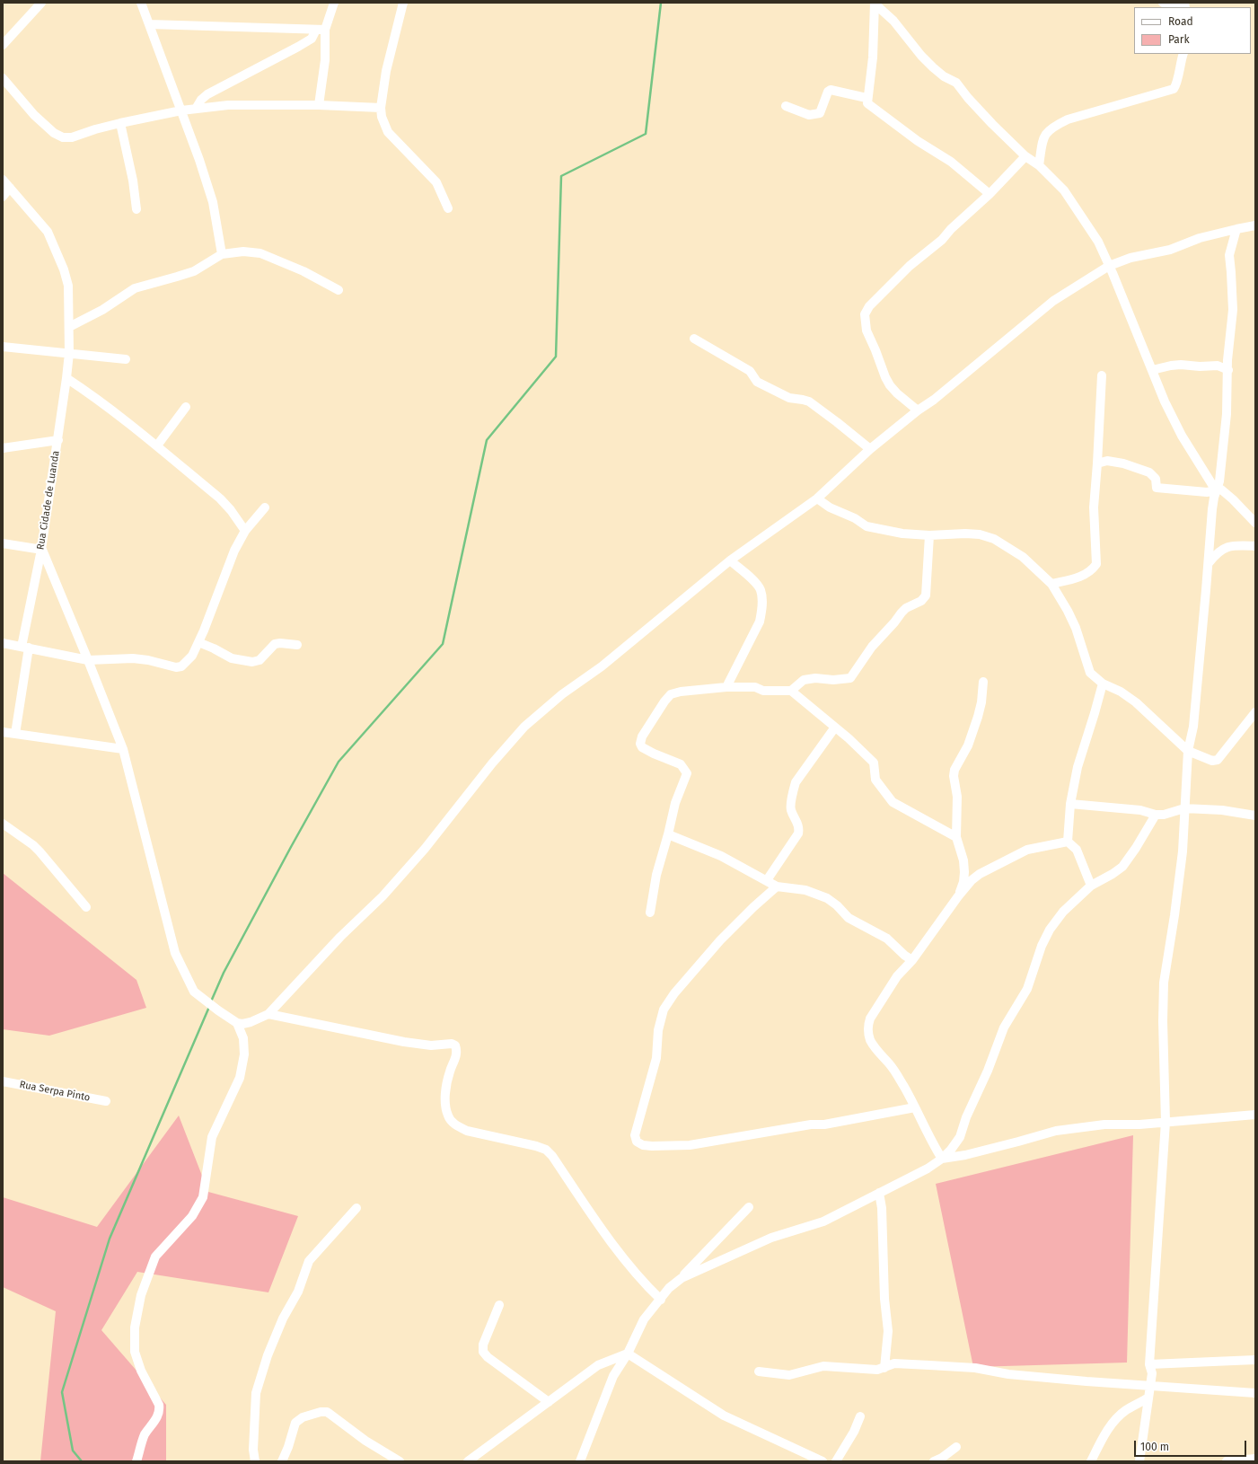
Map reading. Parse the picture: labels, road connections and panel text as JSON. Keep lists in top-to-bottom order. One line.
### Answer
{"streets":{"street":["Rua Cidade de Luanda","Rua Serpa Pinto"]},"legend":["Road","Park"],"scale_bar":"100 m"}
